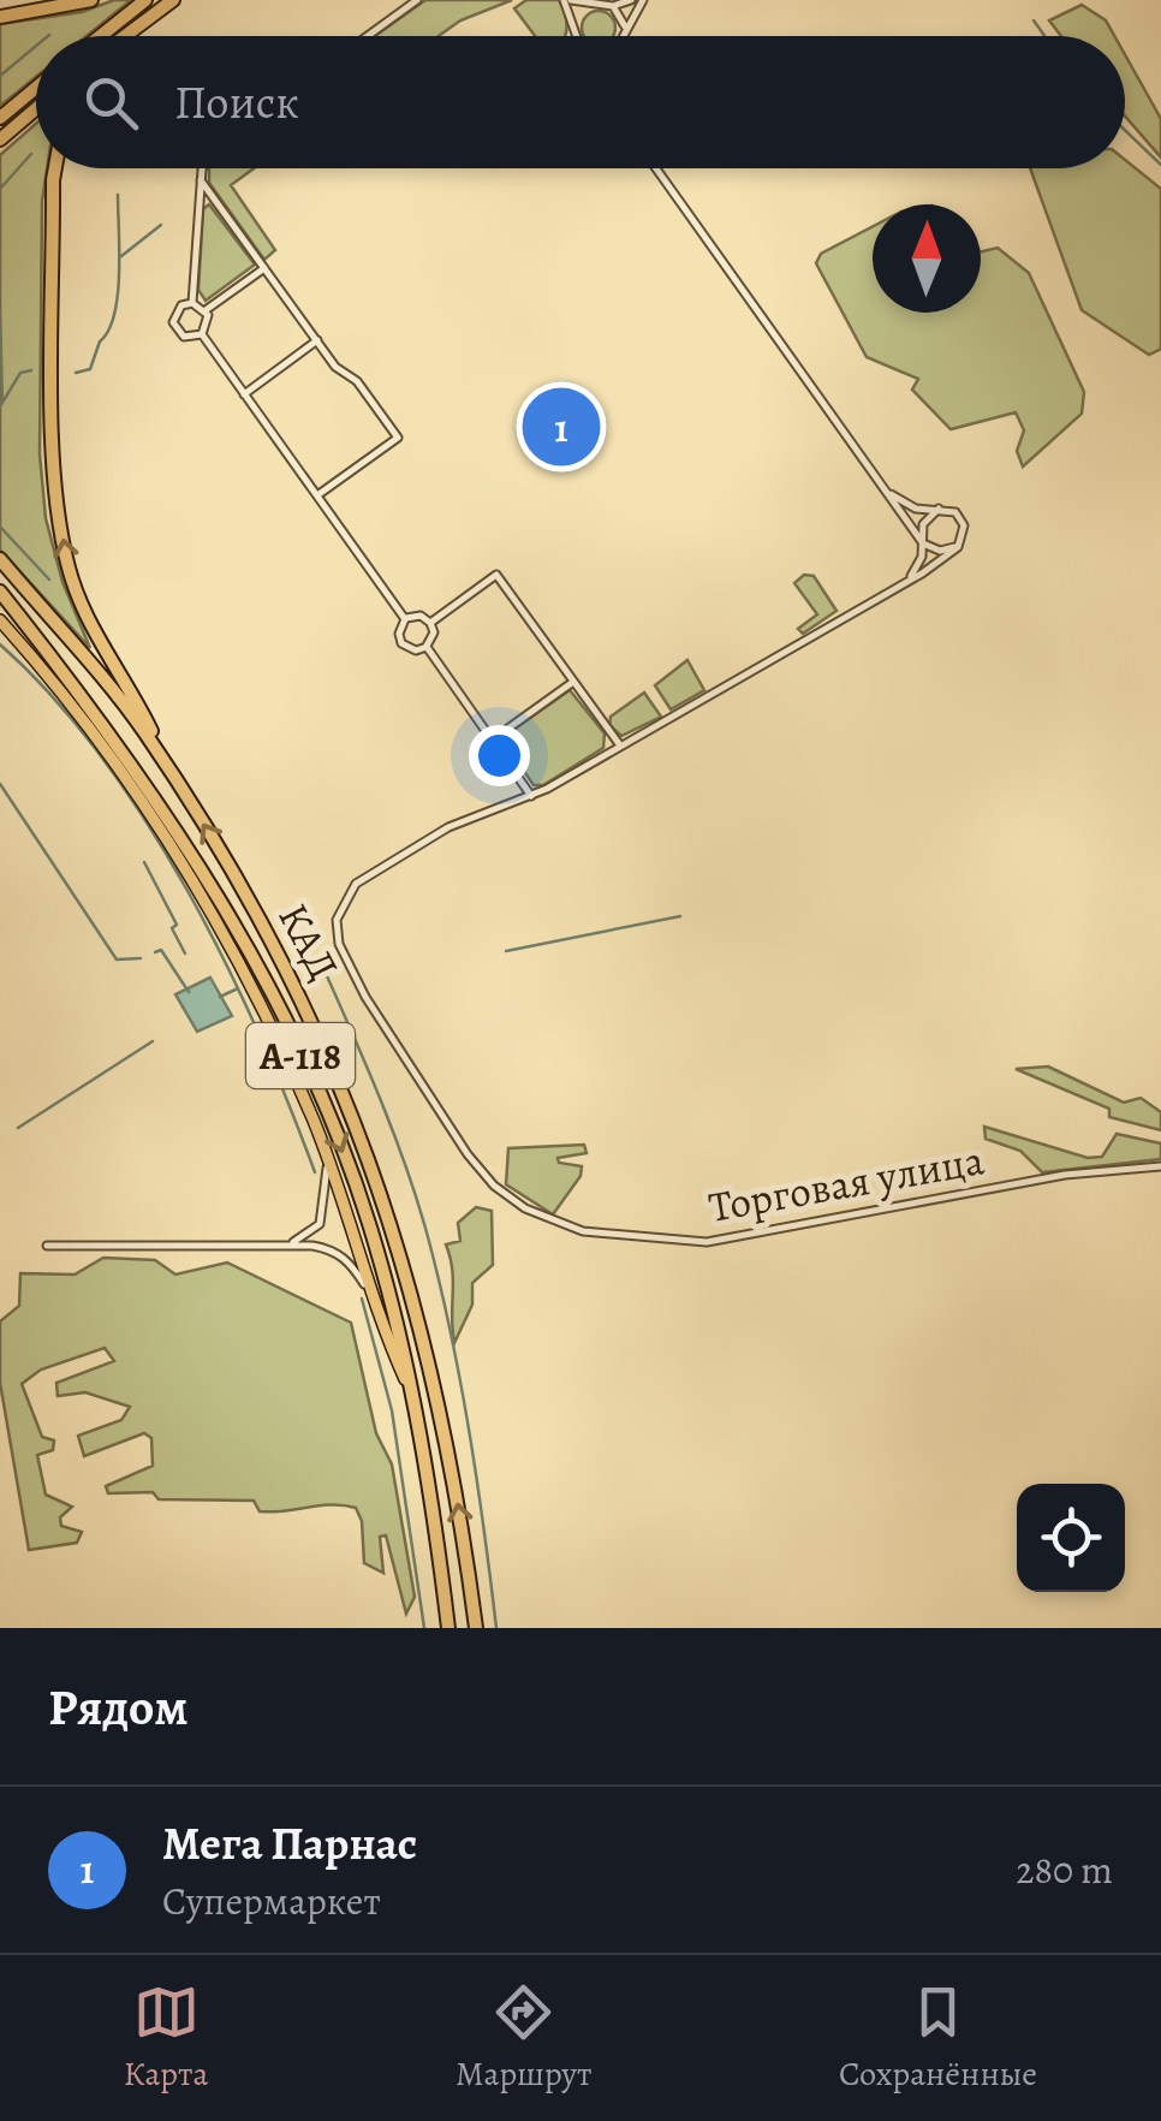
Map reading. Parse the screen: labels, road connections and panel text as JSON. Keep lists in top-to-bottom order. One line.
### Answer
{"streets":{"highway":["КАД","А-118"],"street":["Торговая улица"]},"north":"top","page":{"search":"Поиск","pins":"1","heading":"Рядом","list":[{"mark":"1","name":"Мега Парнас","note":"Супермаркет","value":"280 m"}],"nav":["Карта","Маршрут","Сохранённые"]}}
